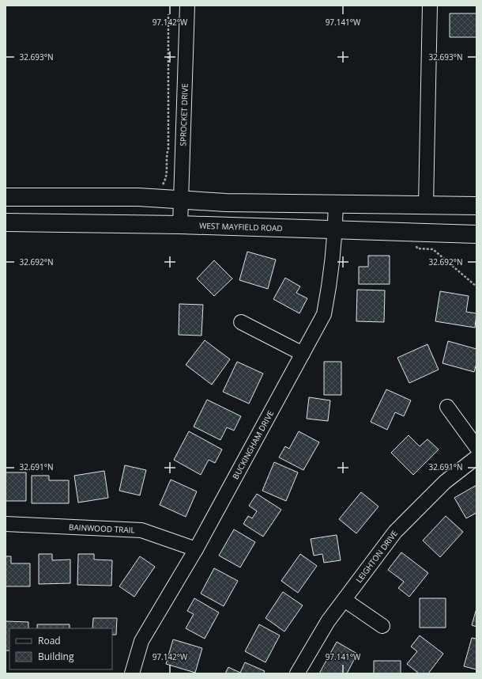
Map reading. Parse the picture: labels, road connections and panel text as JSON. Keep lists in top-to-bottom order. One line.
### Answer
{"streets":{"main road":["WEST MAYFIELD ROAD"],"street":["SPROCKET DRIVE","BUCKINGHAM DRIVE","BAINWOOD TRAIL","LEIGHTON DRIVE"]},"crossings":[["SPROCKET DRIVE","WEST MAYFIELD ROAD"],["WEST MAYFIELD ROAD","BUCKINGHAM DRIVE"],["BUCKINGHAM DRIVE","BAINWOOD TRAIL"]],"legend":["Road","Building"],"coordinates":["97.142°W","97.141°W","32.693°N","32.692°N","32.691°N"]}
